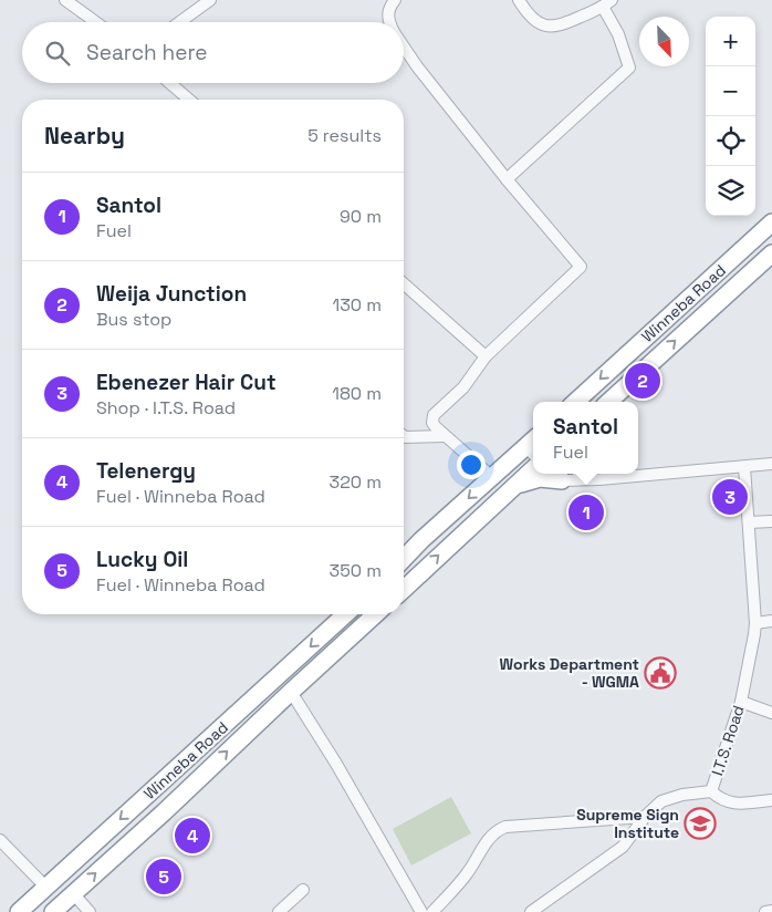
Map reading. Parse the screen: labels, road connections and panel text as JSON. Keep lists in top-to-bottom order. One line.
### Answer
{"streets":{"highway":["Winneba Road"],"street":["I.T.S. Road"]},"places":{"public building":["Works Department - WGMA"],"school or university":["Supreme Sign Institute"]},"north":"bottom right","page":{"map_buttons":["+","−"],"search":"Search here","heading":["Nearby","5 results"],"list":[{"mark":"1","name":"Santol","note":"Fuel","value":"90 m"},{"mark":"2","name":"Weija Junction","note":"Bus stop","value":"130 m"},{"mark":"3","name":"Ebenezer Hair Cut","note":"Shop · I.T.S. Road","value":"180 m"},{"mark":"4","name":"Telenergy","note":"Fuel · Winneba Road","value":"320 m"},{"mark":"5","name":"Lucky Oil","note":"Fuel · Winneba Road","value":"350 m"}],"pins":["2","3","1","4","5"],"popup":["Santol","Fuel"]}}
